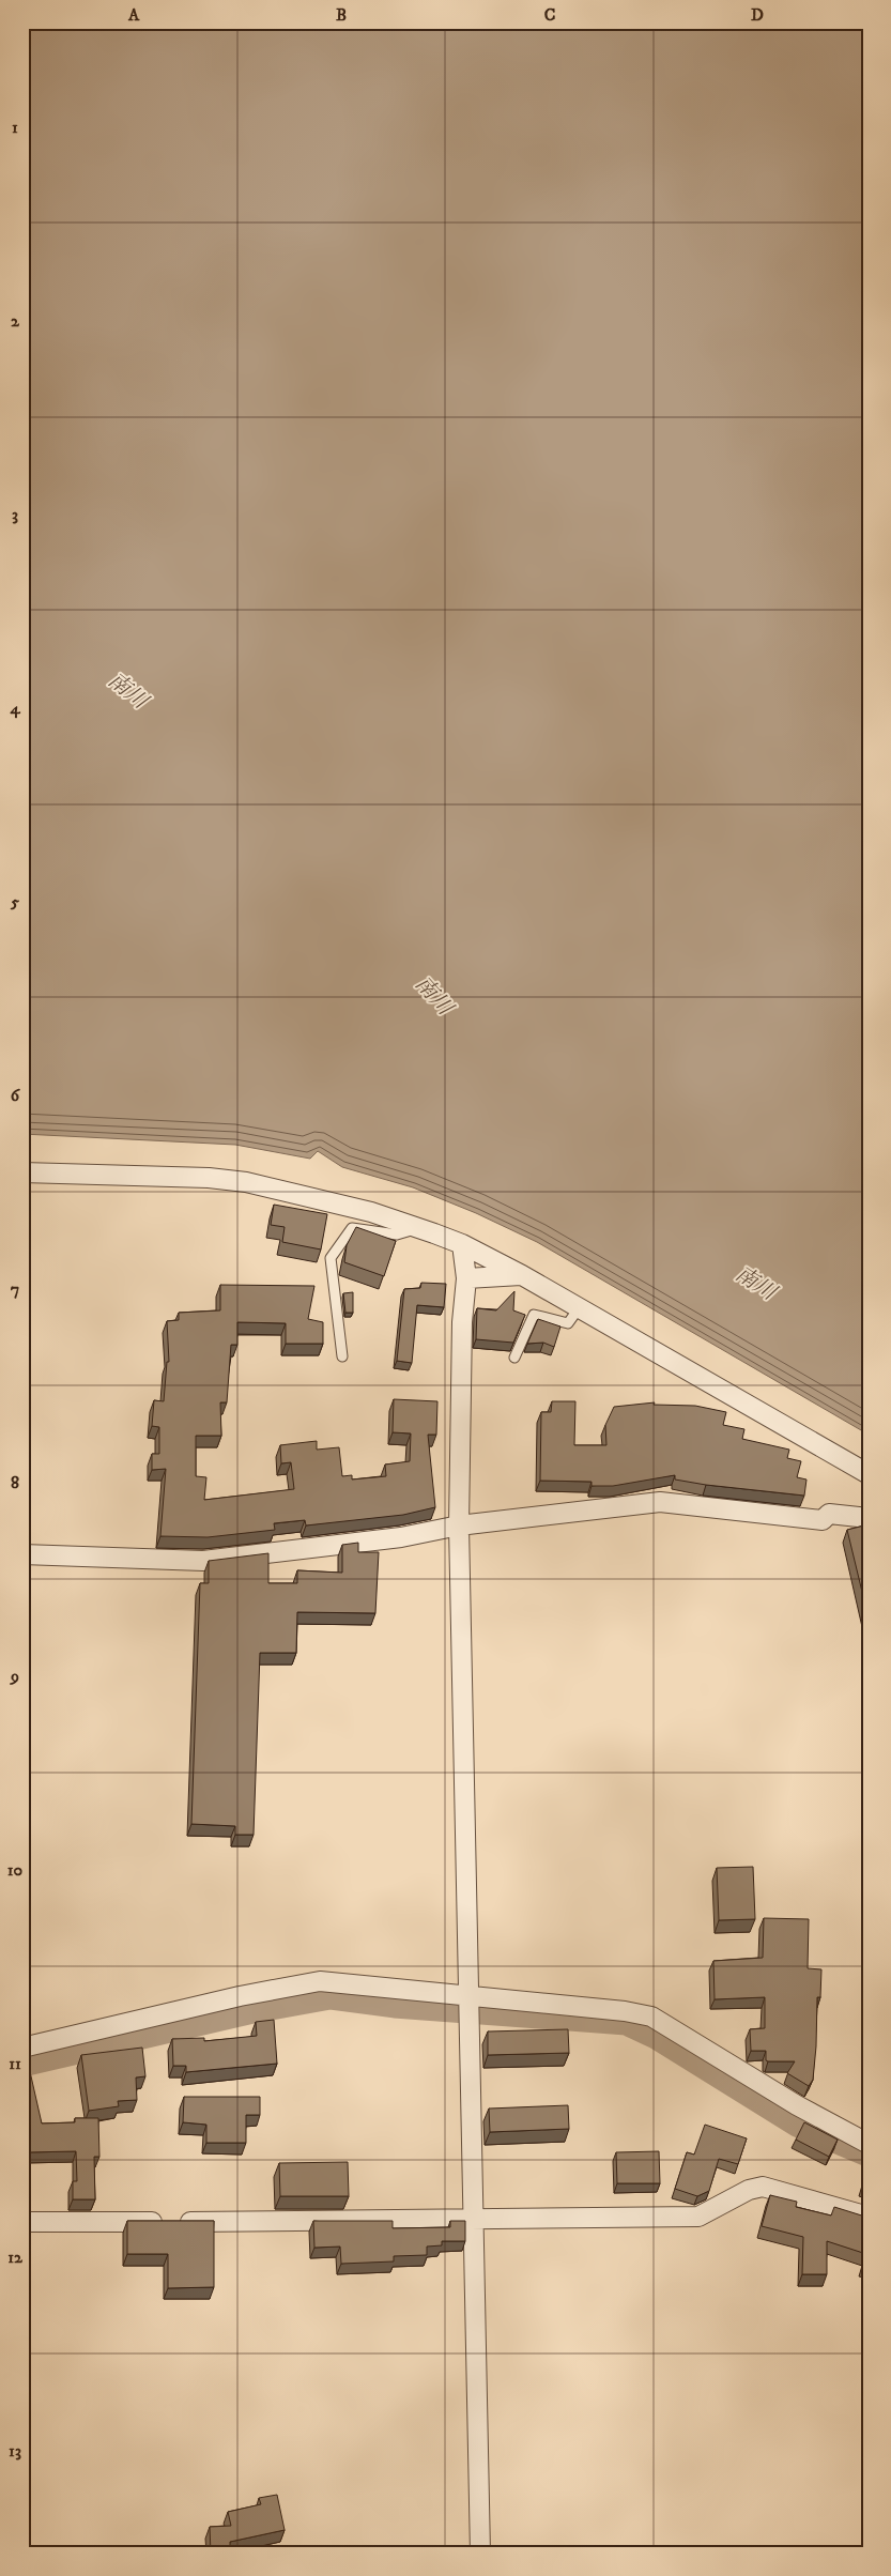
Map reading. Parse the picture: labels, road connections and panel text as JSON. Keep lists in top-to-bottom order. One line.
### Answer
{"water":["南川"],"grid":{"columns":["A","B","C","D"],"rows":["1","2","3","4","5","6","7","8","9","10","11","12","13"]}}
